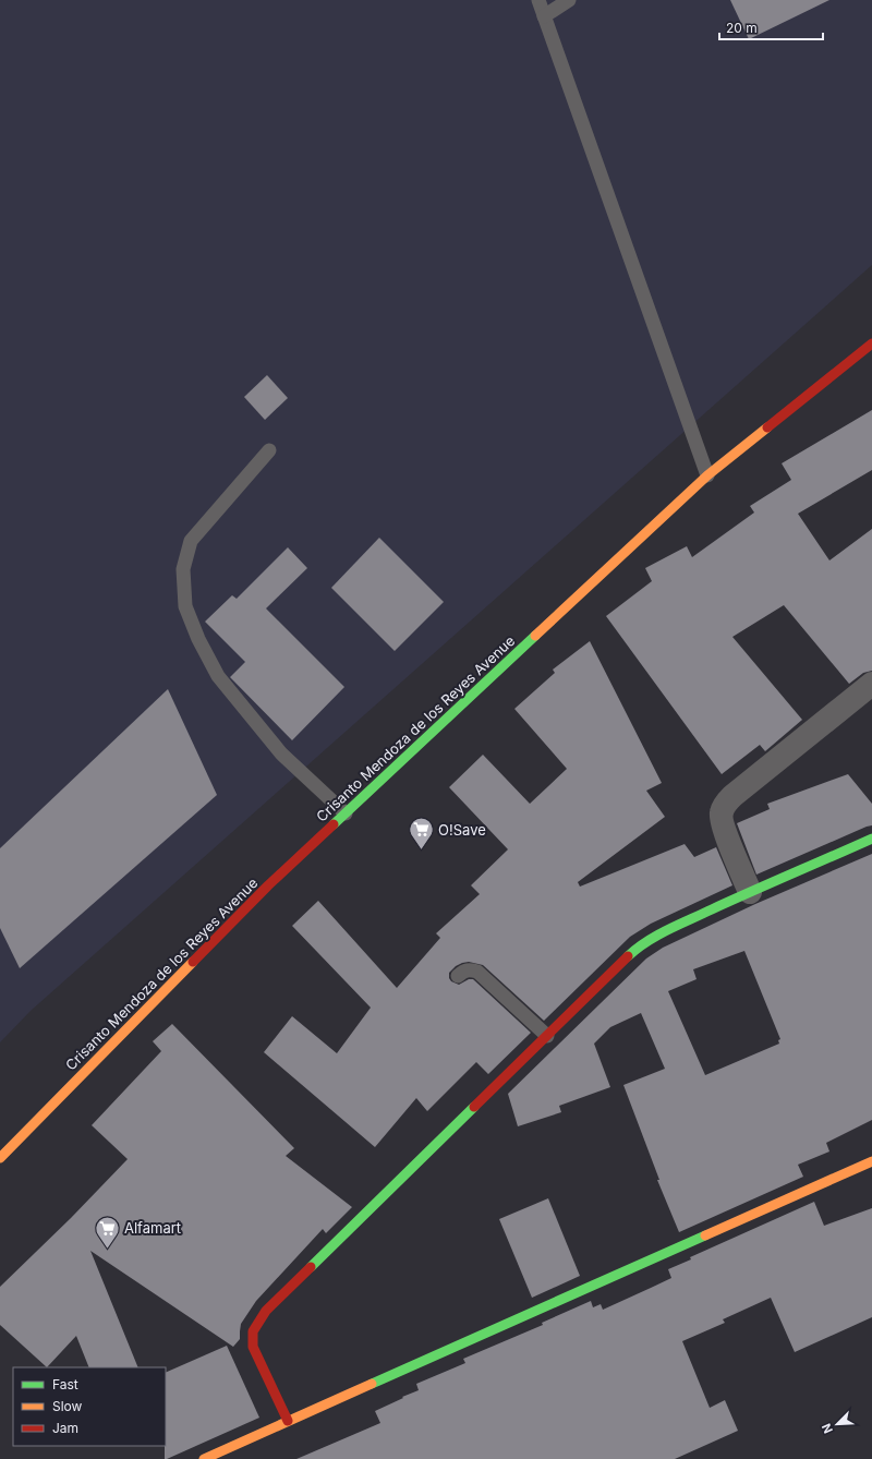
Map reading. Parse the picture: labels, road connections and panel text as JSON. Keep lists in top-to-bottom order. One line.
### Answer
{"streets":{"street":["Crisanto Mendoza de los Reyes Avenue"]},"places":{"supermarket":["O!Save","Alfamart"]},"legend":["Fast","Slow","Jam"],"scale_bar":"20 m","north":"bottom left"}
